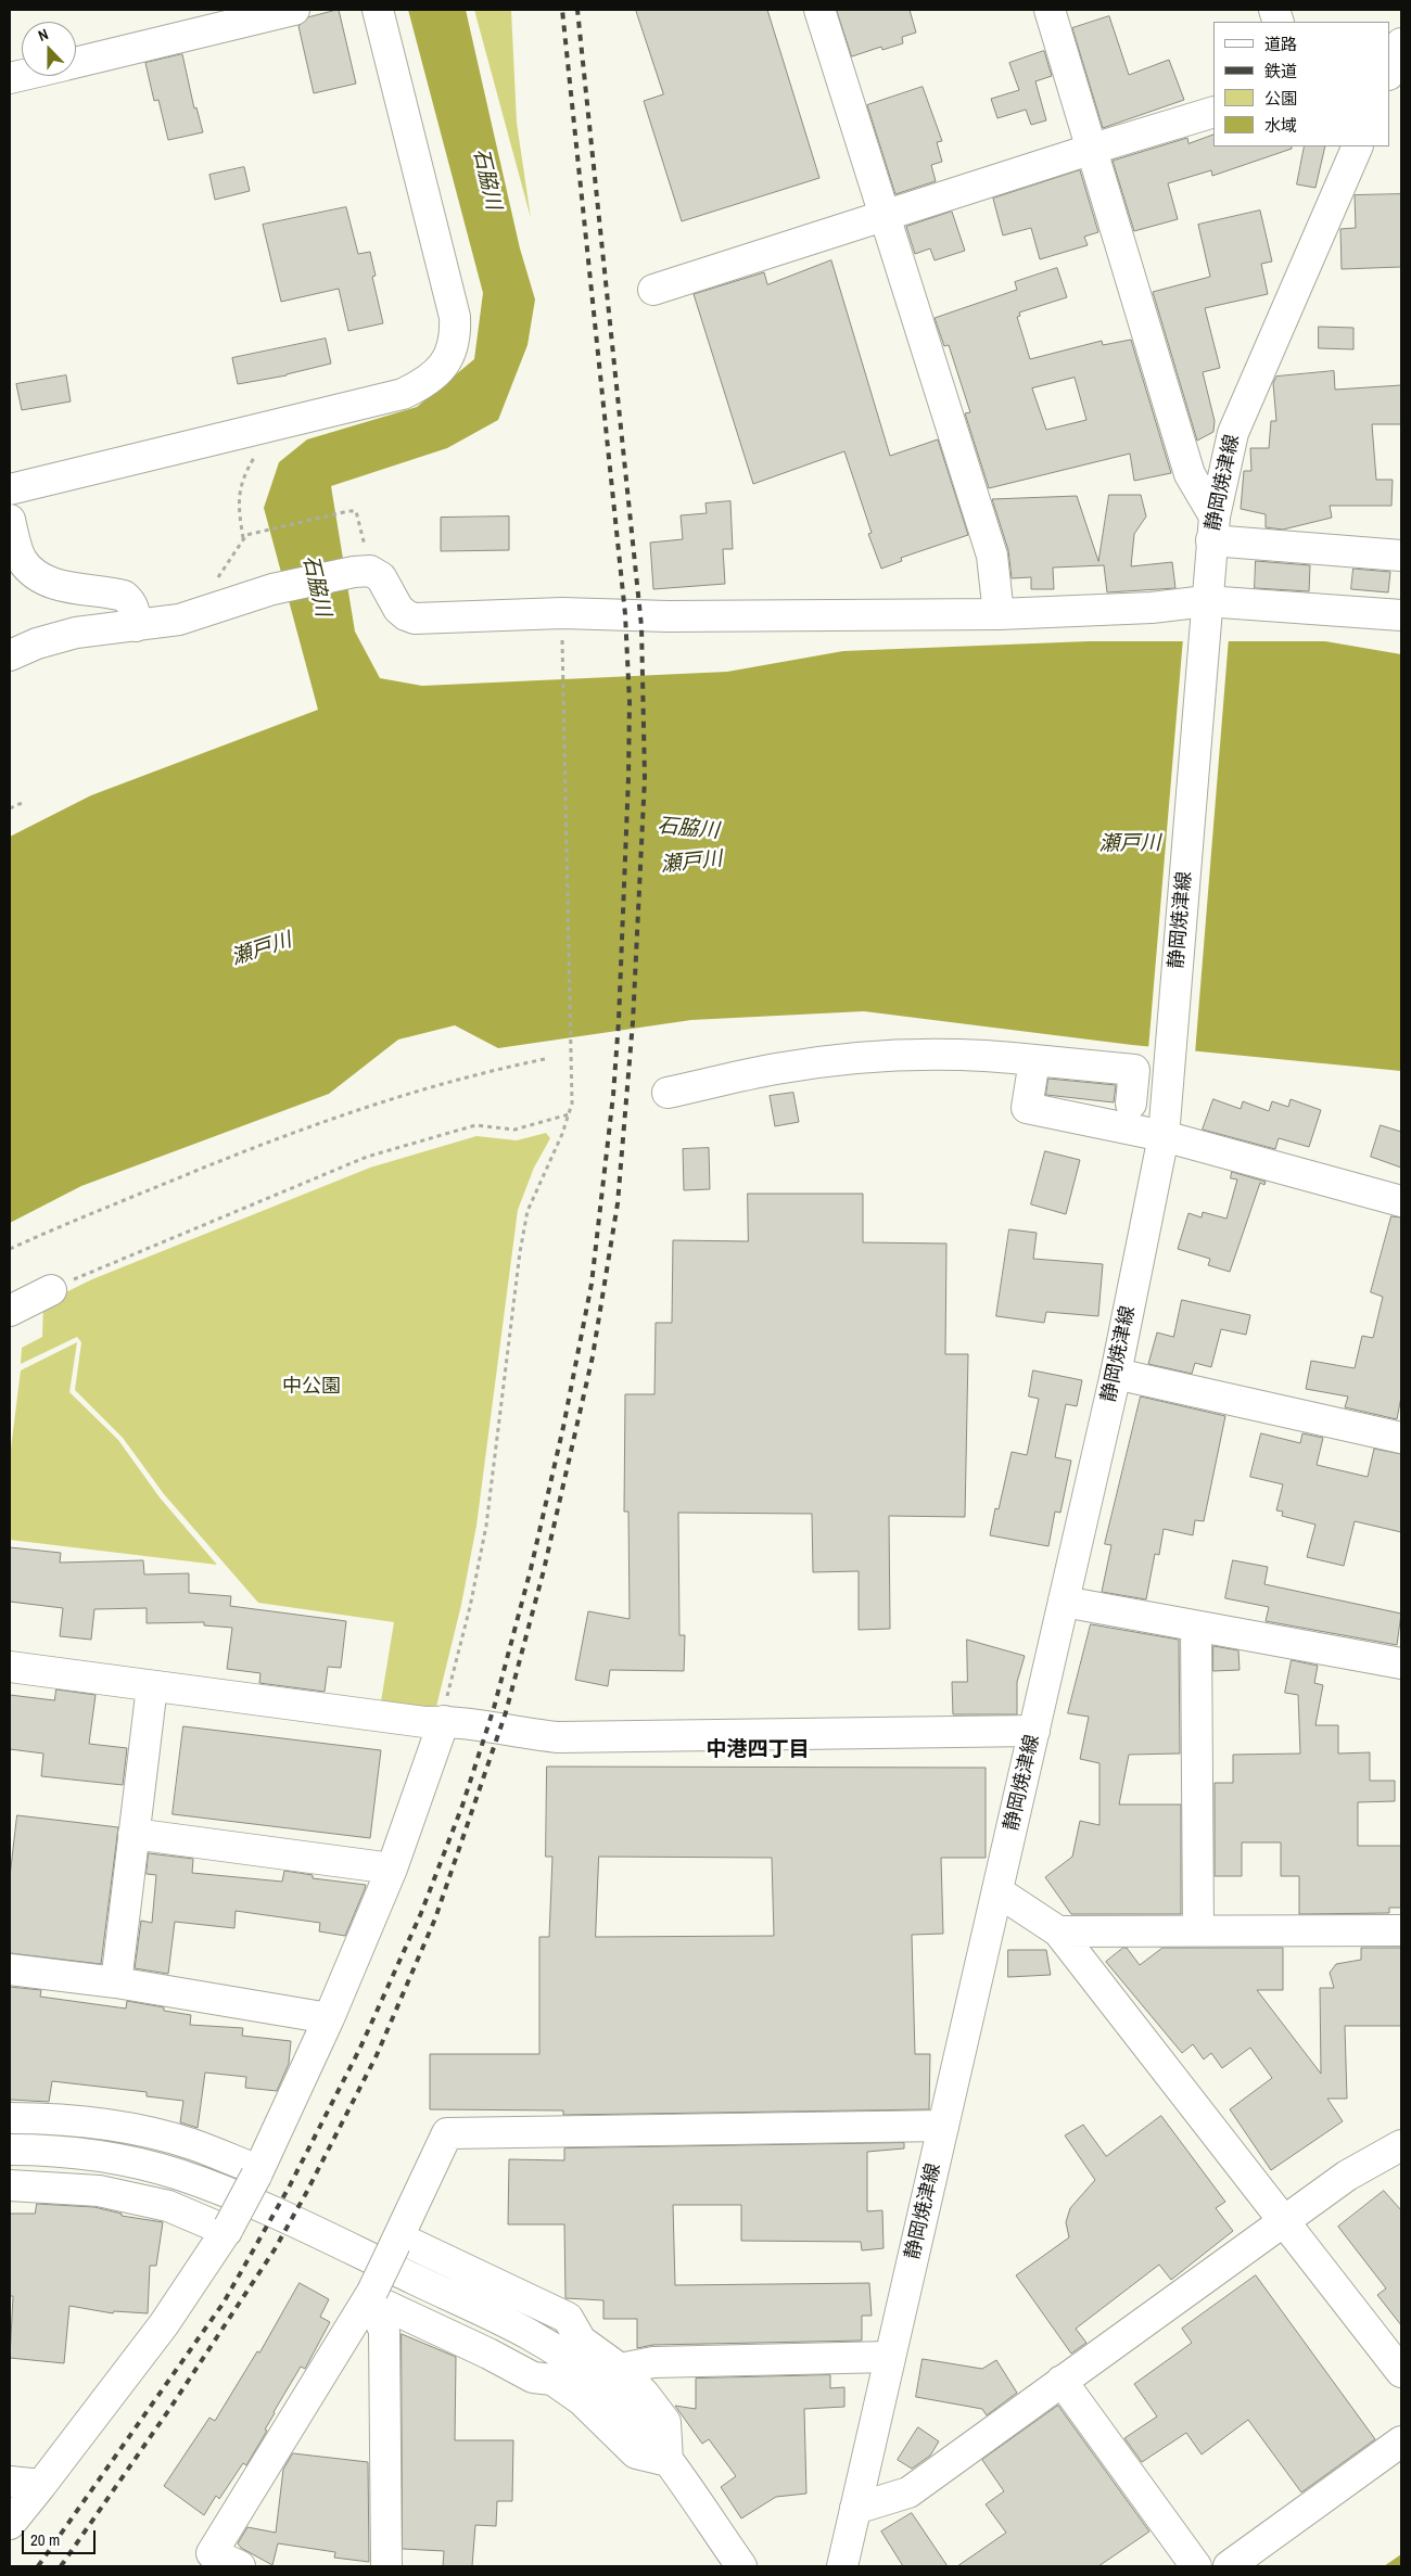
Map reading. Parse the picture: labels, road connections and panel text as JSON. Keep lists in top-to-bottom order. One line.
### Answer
{"streets":{"street":["静岡焼津線"]},"districts":["中港四丁目"],"water":["石脇川","瀬戸川"],"parks":["中公園"],"legend":["道路","鉄道","公園","水域"],"scale_bar":"20 m","north":"top"}
